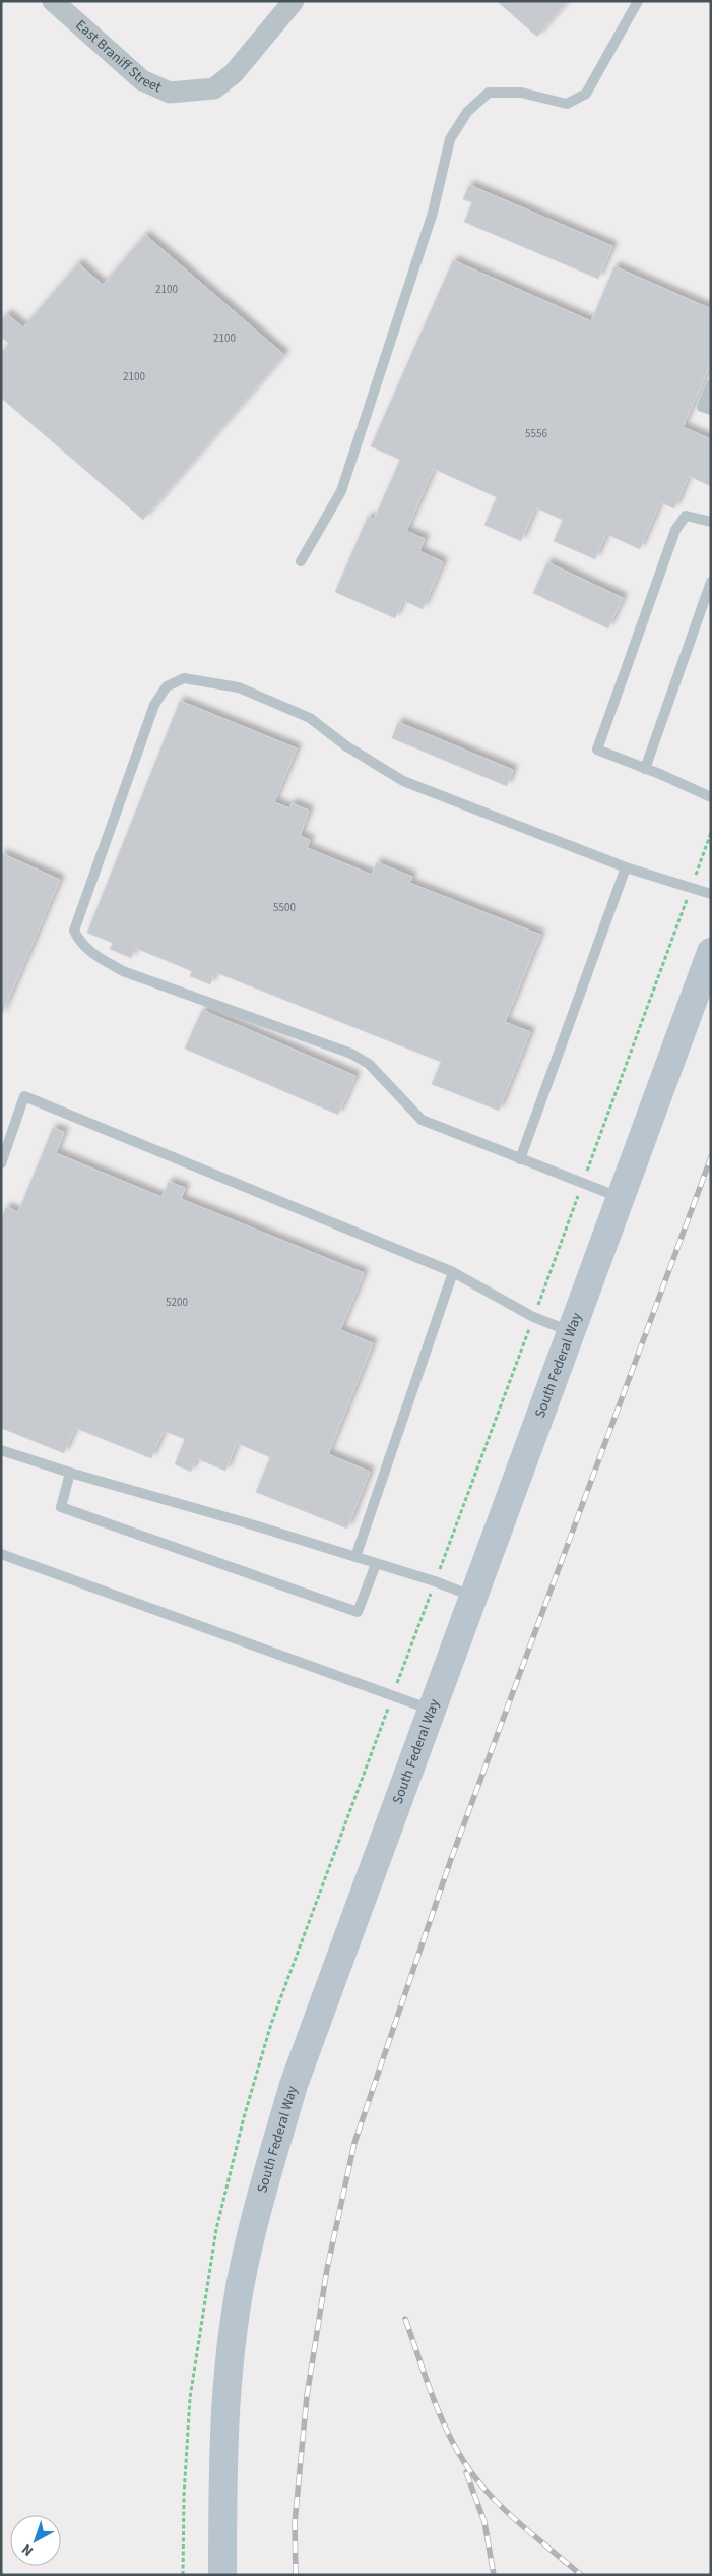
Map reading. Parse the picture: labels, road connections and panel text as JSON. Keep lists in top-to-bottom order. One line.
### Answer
{"streets":{"main road":["South Federal Way"],"street":["East Braniff Street"]},"house_numbers":["2100","2100","2100","5556","5500","5200"],"north":"bottom left"}
